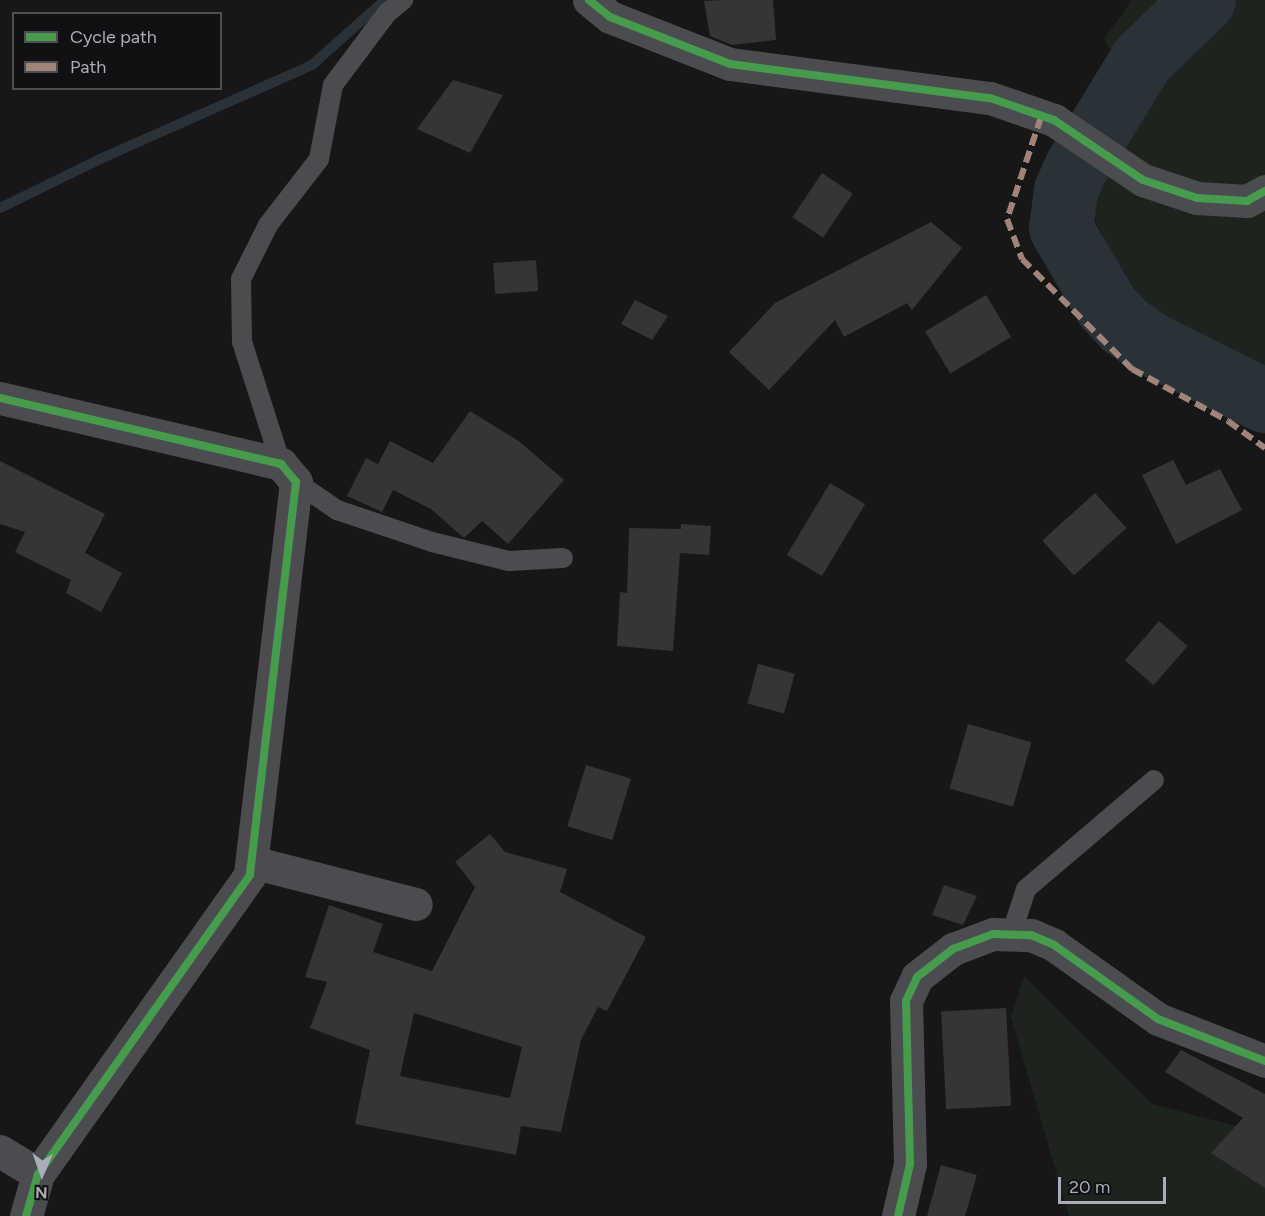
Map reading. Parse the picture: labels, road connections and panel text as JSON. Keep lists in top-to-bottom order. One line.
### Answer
{"legend":["Cycle path","Path"],"scale_bar":"20 m","north":"bottom"}
